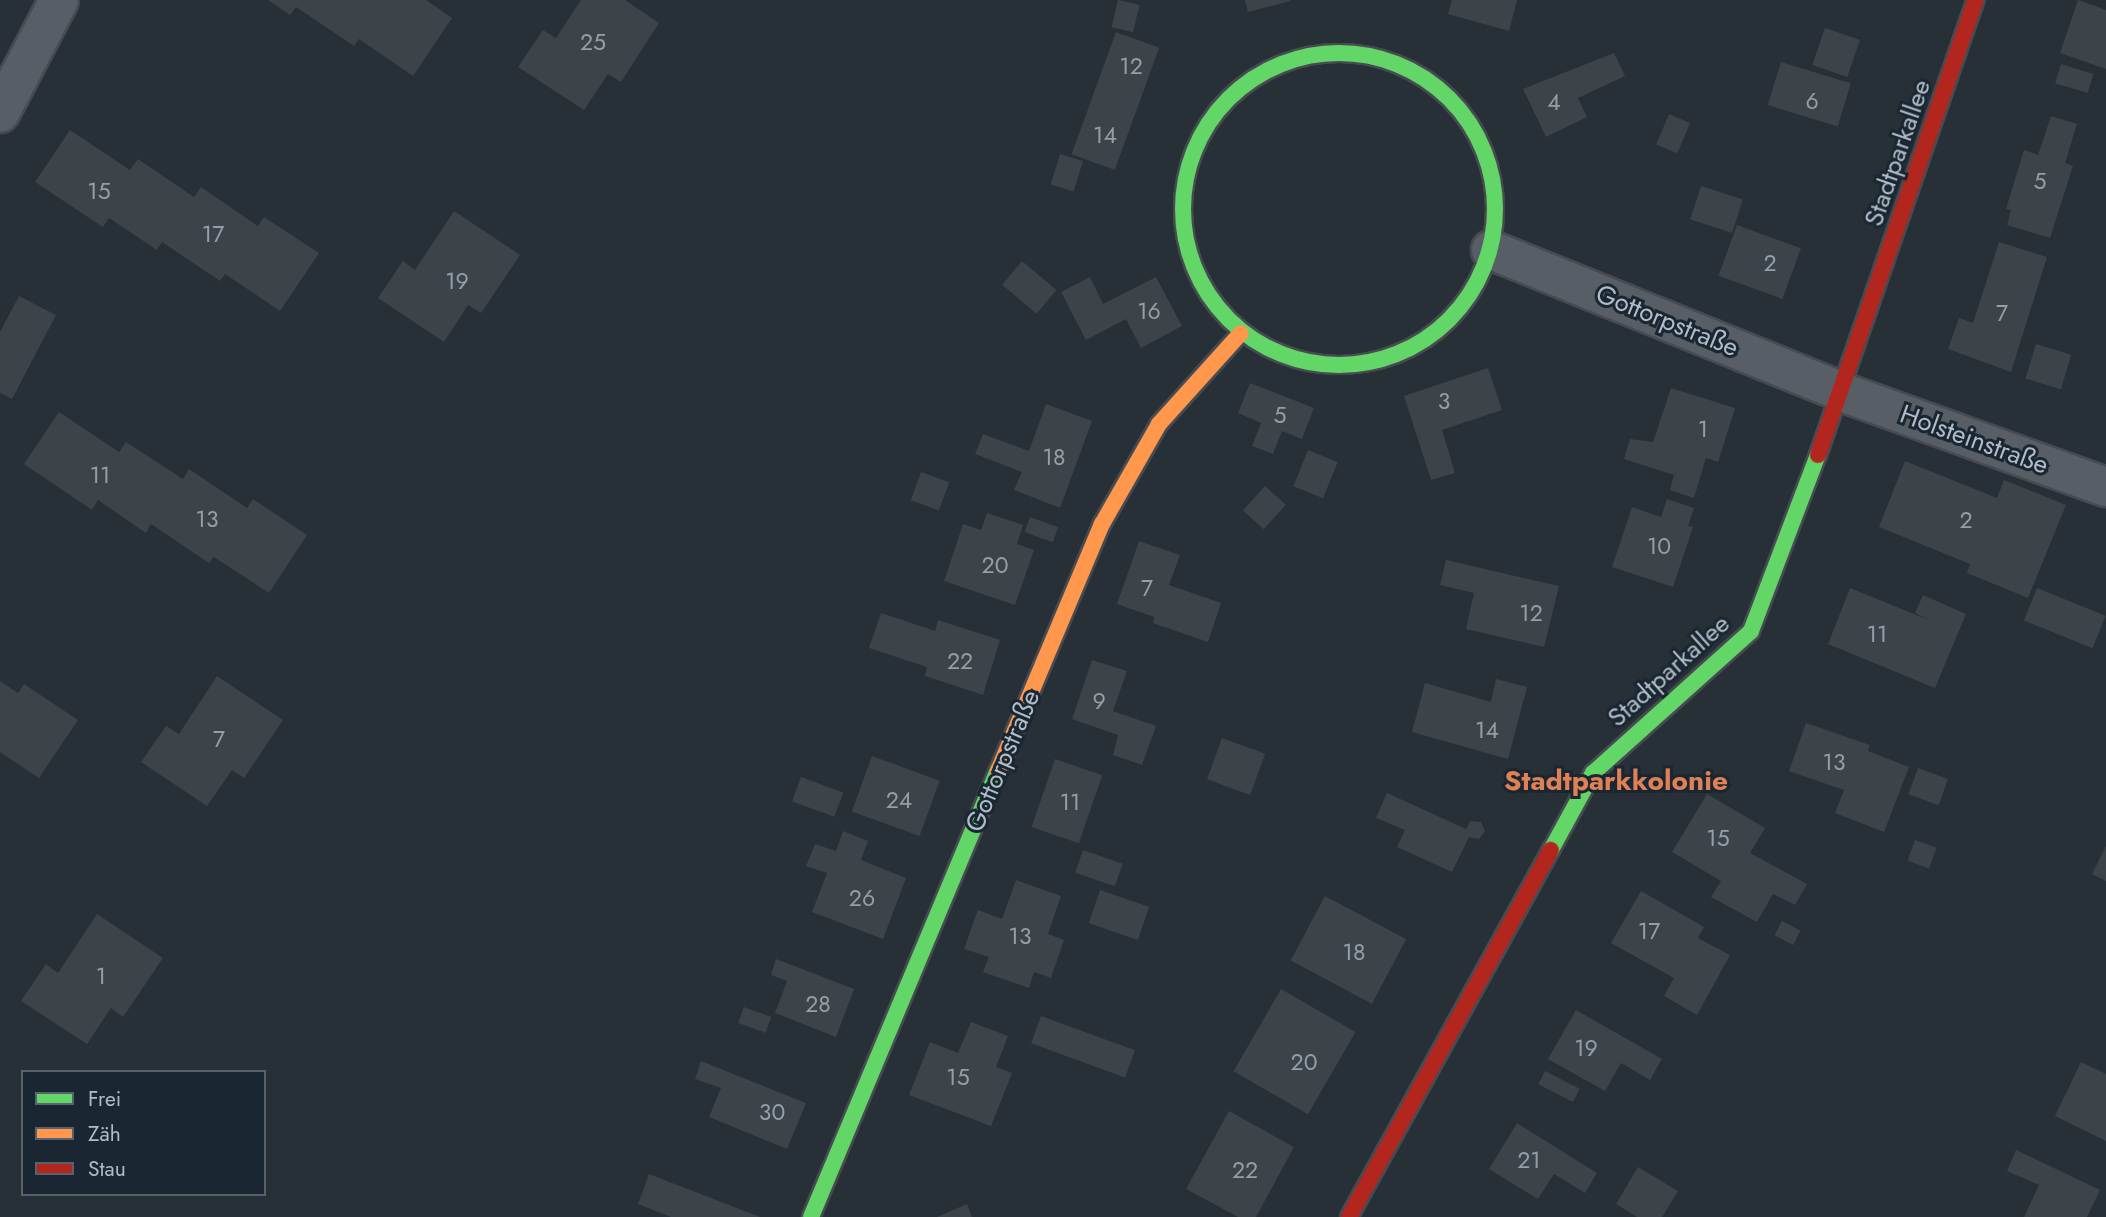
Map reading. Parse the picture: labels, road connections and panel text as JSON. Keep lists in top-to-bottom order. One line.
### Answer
{"streets":{"street":["Stadtparkallee","Gottorpstraße","Holsteinstraße"]},"crossings":[["Stadtparkallee","Gottorpstraße"],["Stadtparkallee","Holsteinstraße"],["Gottorpstraße","Holsteinstraße"]],"districts":["Stadtparkkolonie"],"house_numbers":["25","12","6","4","14","5","15","17","2","19","16","7","3","5","1","18","11","13","2","10","20","7","12","11","22","9","14","7","13","24","11","15","26","17","13","18","1","28","19","20","15","30","21","22"],"legend":["Frei","Zäh","Stau"]}
